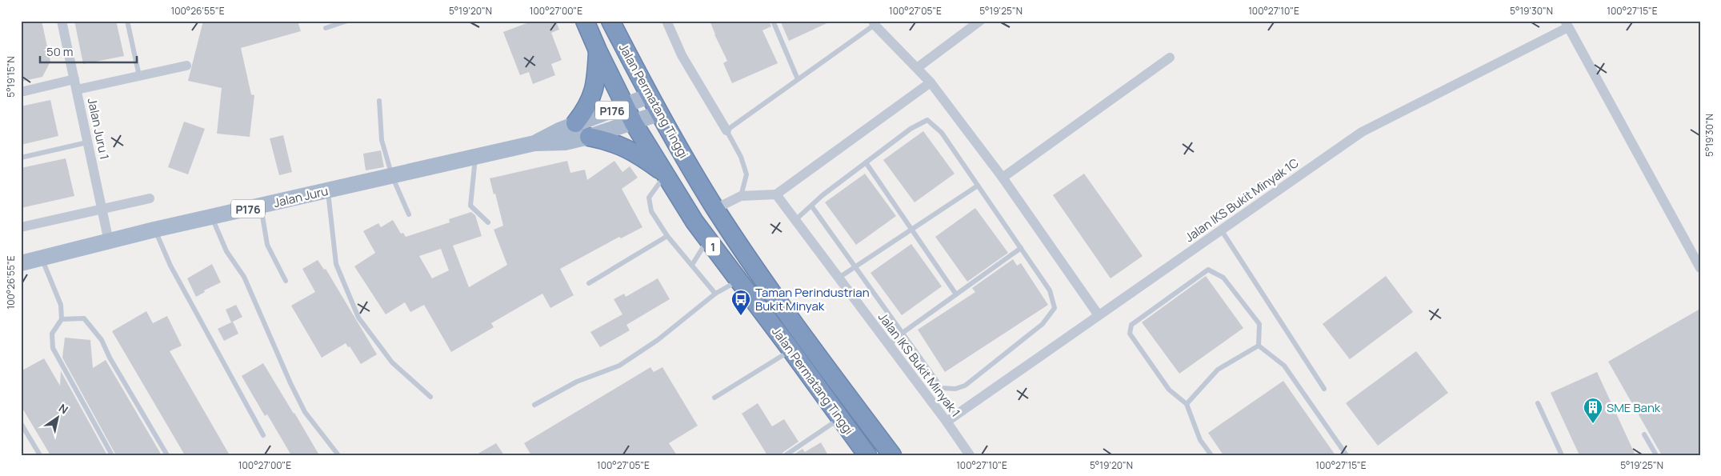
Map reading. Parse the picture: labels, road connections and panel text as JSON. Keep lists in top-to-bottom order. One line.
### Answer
{"streets":{"highway":["Jalan Permatang Tinggi","1"],"main road":["P176","Jalan Juru"],"street":["Jalan Juru 1","Jalan IKS Bukit Minyak 1C","Jalan IKS Bukit Minyak 1"]},"crossings":[["Jalan Permatang Tinggi","Jalan Juru"],["Jalan Juru 1","Jalan Juru"],["Jalan IKS Bukit Minyak 1C","Jalan IKS Bukit Minyak 1"]],"places":{"bus stop":["Taman Perindustrian Bukit Minyak"],"building":["SME Bank"]},"scale_bar":"50 m","north":"top right","coordinates":["100°26'55\"E","5°19'20\"N","100°27'00\"E","100°27'05\"E","5°19'25\"N","100°27'10\"E","5°19'30\"N","100°27'15\"E","5°19'15\"N"]}
